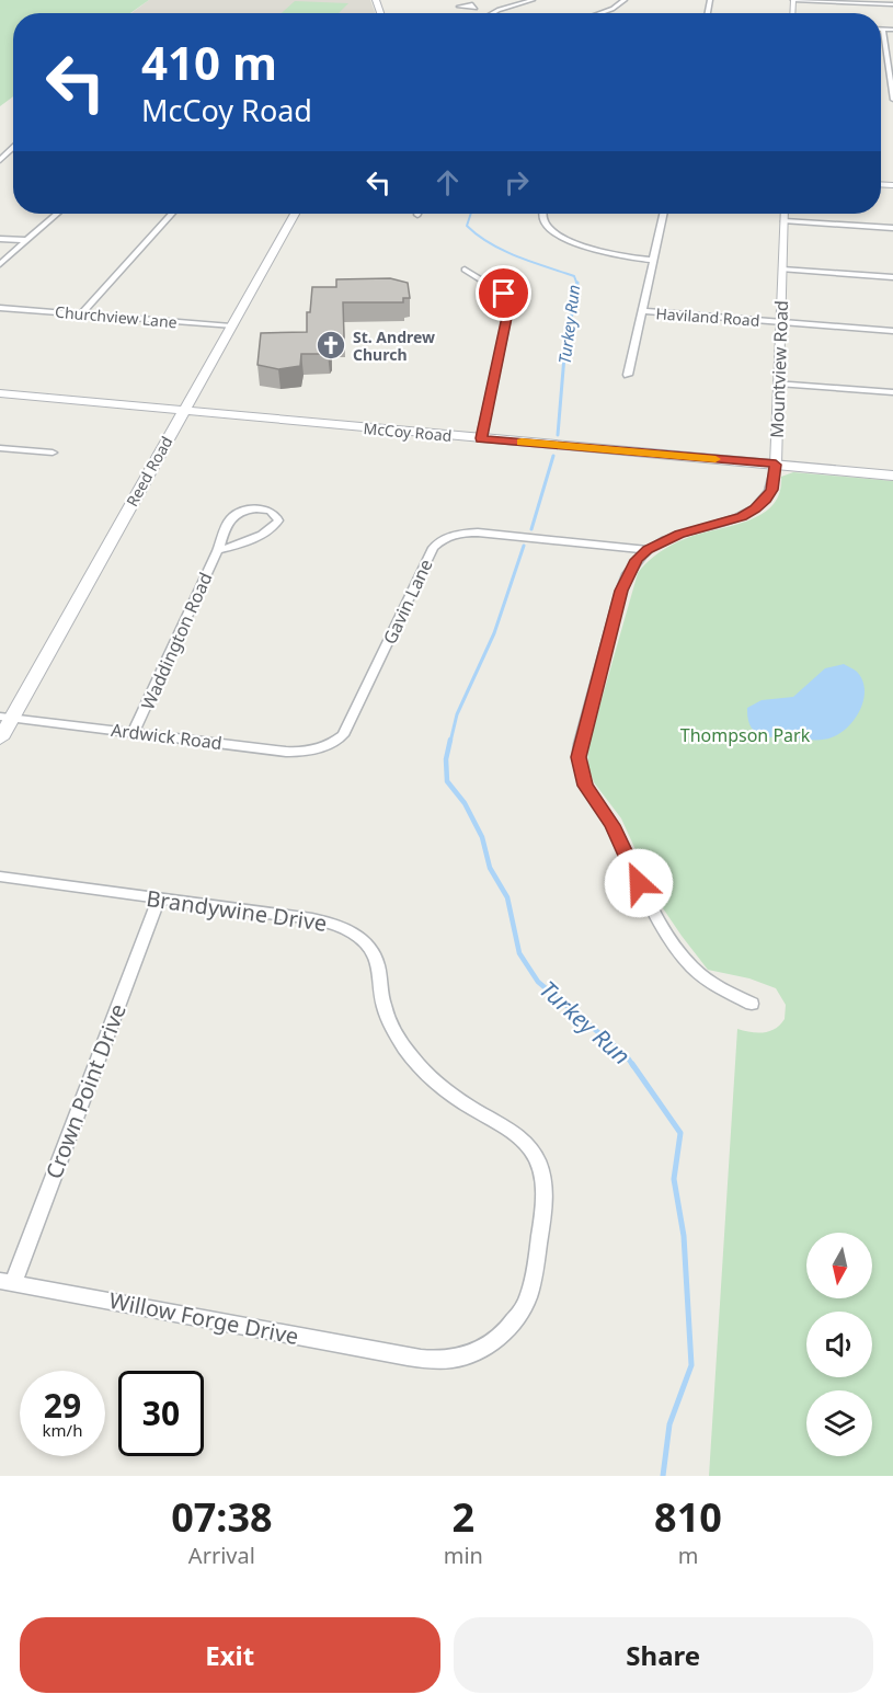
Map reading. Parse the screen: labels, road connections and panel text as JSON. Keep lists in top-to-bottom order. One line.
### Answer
{"streets":{"main road":["McCoy Road","Reed Road"],"street":["Churchview Lane","Haviland Road","Mountview Road","Gavin Lane","Waddington Road","Ardwick Road","Brandywine Drive","Crown Point Drive","Willow Forge Drive"]},"crossings":[["Churchview Lane","Reed Road"],["Haviland Road","Mountview Road"],["Mountview Road","McCoy Road"],["Mountview Road","Gavin Lane"],["McCoy Road","Reed Road"],["Reed Road","Ardwick Road"],["Gavin Lane","Ardwick Road"],["Waddington Road","Ardwick Road"],["Brandywine Drive","Crown Point Drive"],["Brandywine Drive","Willow Forge Drive"],["Crown Point Drive","Willow Forge Drive"]],"water":["Turkey Run"],"parks":["Thompson Park"],"places":{"church":["St. Andrew Church"]},"north":"bottom","page":{"turn":["410 m","McCoy Road"],"speed":"29 km/h","limit":"30","eta":["07:38","Arrival","2","min","810","m"],"buttons":["Exit","Share"]}}
